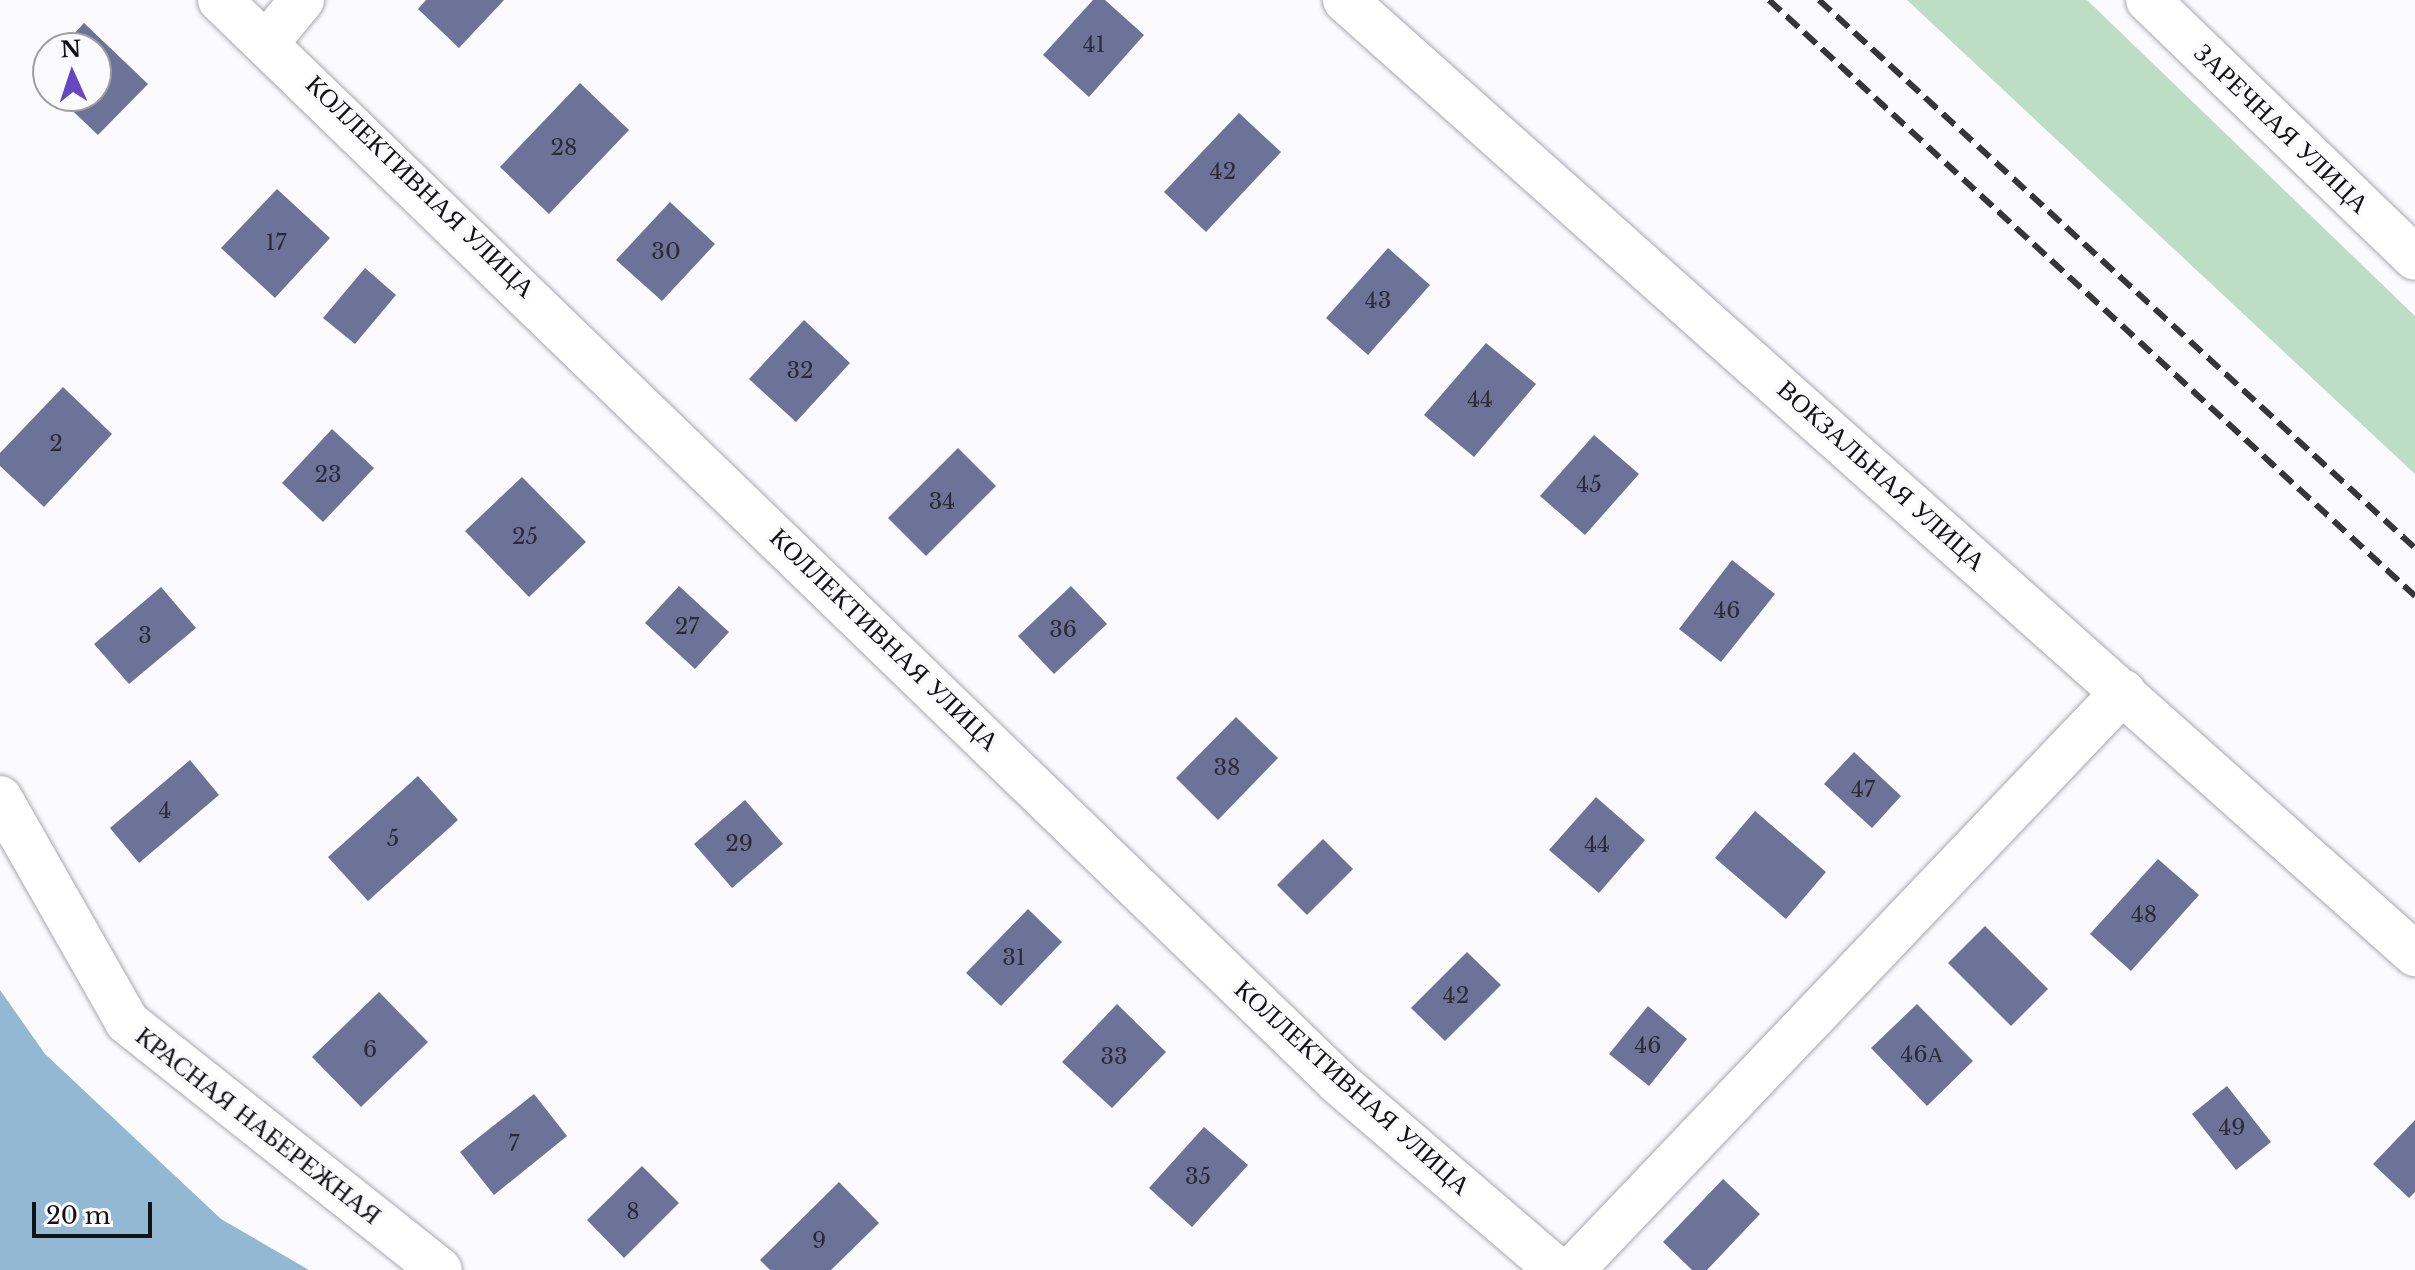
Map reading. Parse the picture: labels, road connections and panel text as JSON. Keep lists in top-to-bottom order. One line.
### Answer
{"streets":{"street":["ЗАРЕЧНАЯ УЛИЦА","КОЛЛЕКТИВНАЯ УЛИЦА","ВОКЗАЛЬНАЯ УЛИЦА","КРАСНАЯ НАБЕРЕЖНАЯ"]},"house_numbers":["41","28","42","17","30","43","32","44","2","23","45","34","25","46","27","36","3","38","47","4","5","29","44","48","31","42","46","6","46А","33","49","7","35","8","9"],"scale_bar":"20 m","north":"top"}
